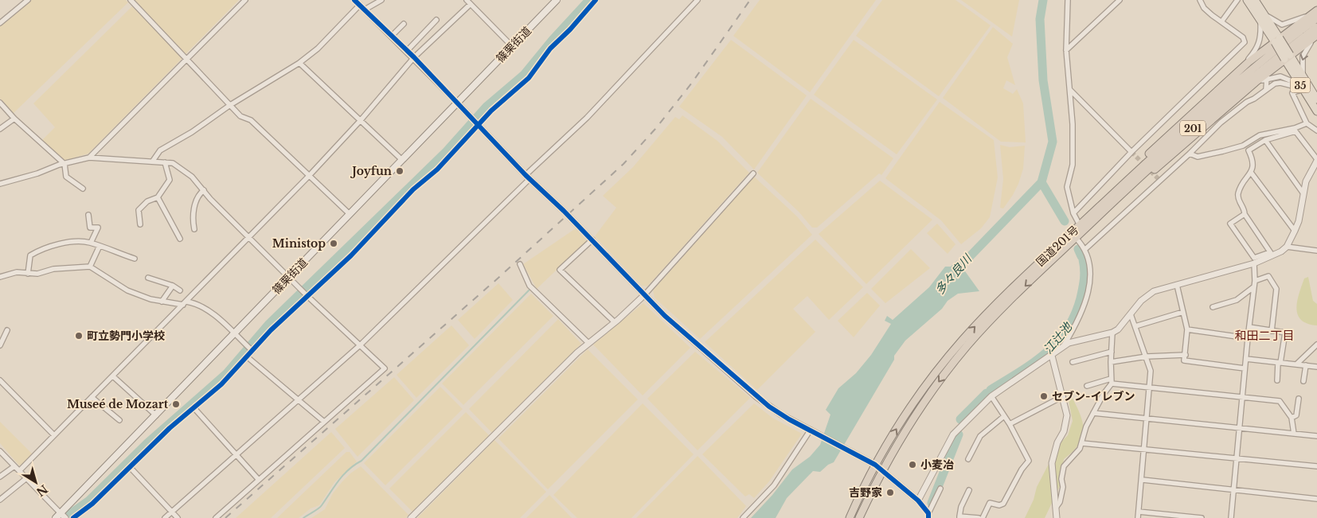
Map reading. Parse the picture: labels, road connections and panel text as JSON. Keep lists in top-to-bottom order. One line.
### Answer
{"streets":{"highway":["201","国道201号"],"main road":["篠栗街道","35"]},"crossings":[["35","201"],["201","国道201号"]],"districts":["和田二丁目"],"water":["多々良川","江辻池"],"places":["Joyfun","Ministop","町立勢門小学校","セブン-イレブン","Museé de Mozart","小麦冶","吉野家"],"north":"bottom right"}
